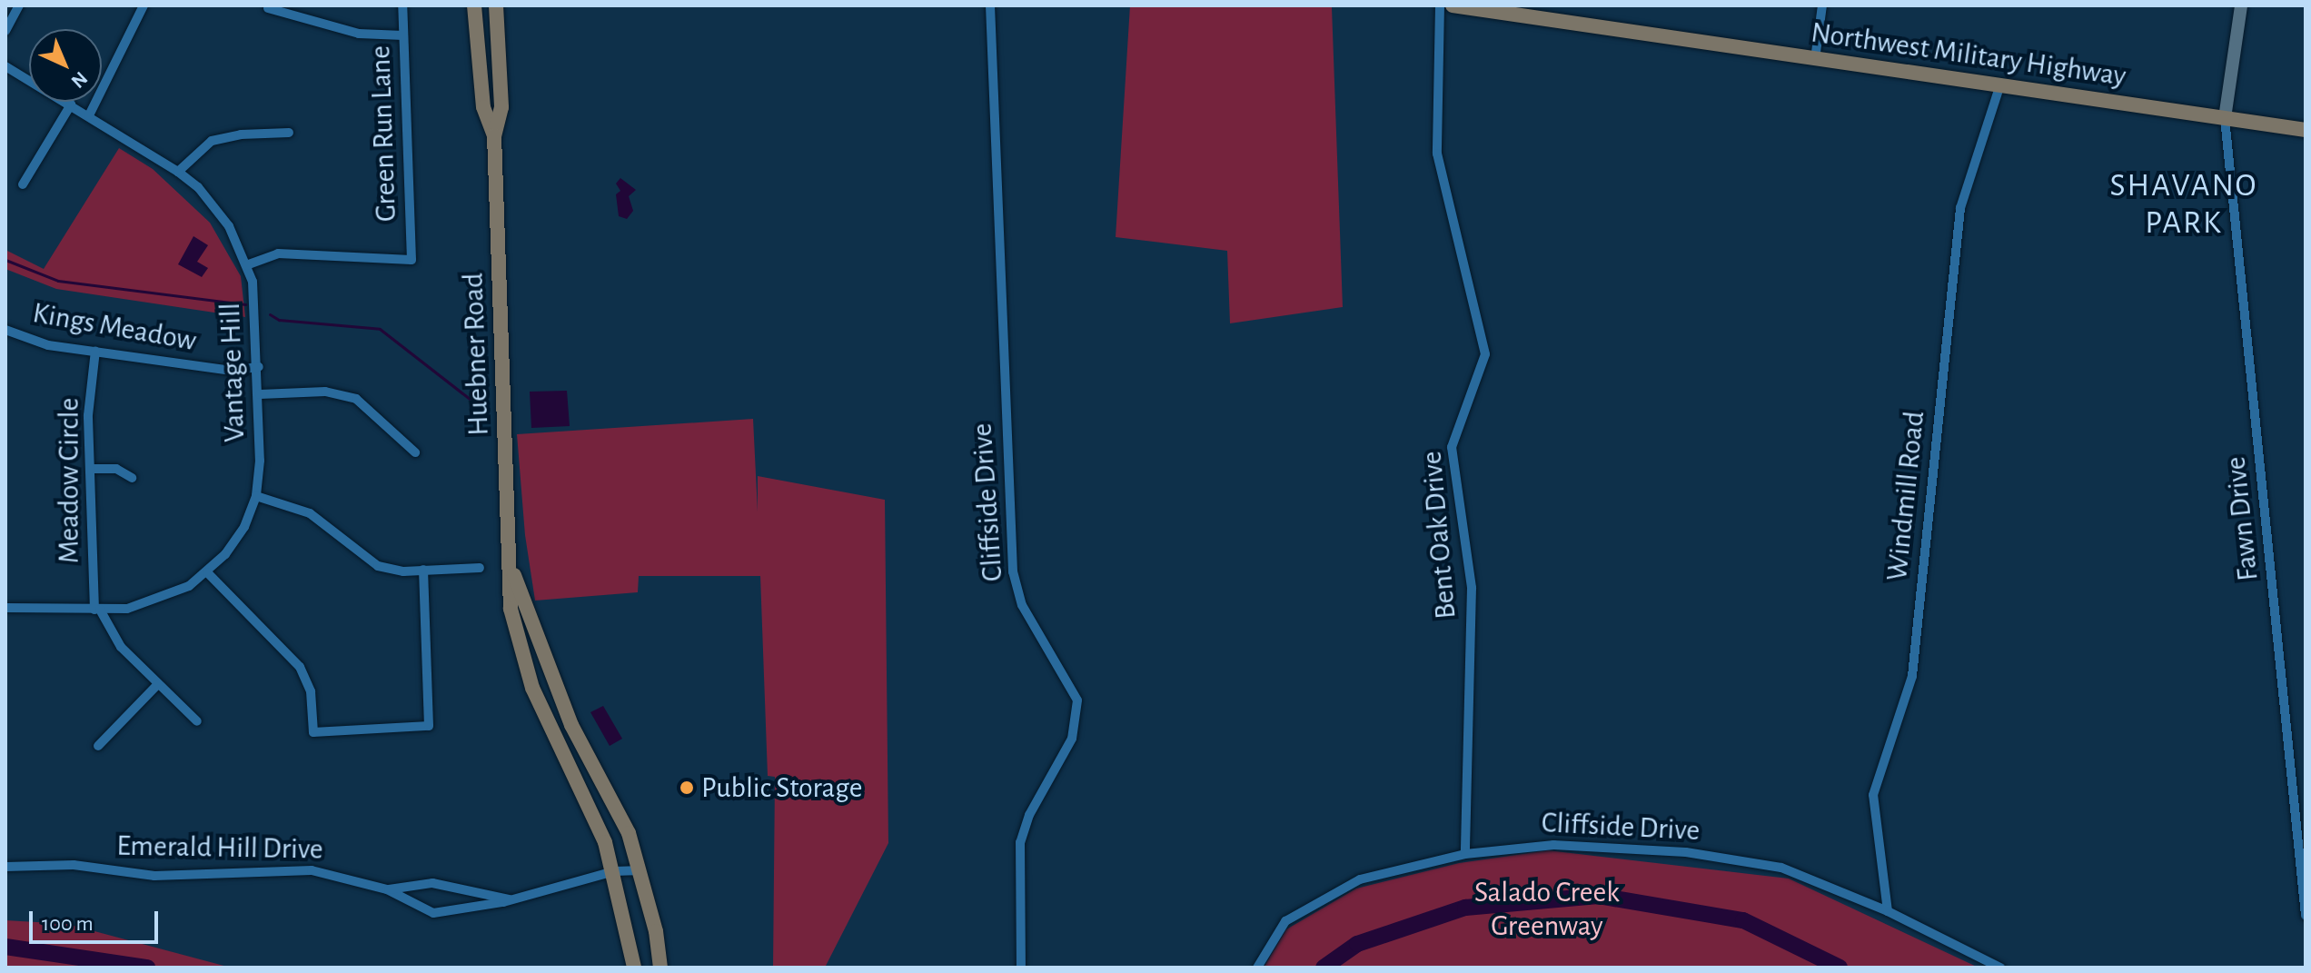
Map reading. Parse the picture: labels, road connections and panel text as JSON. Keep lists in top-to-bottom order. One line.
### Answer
{"streets":{"main road":["Northwest Military Highway","Huebner Road"],"street":["Green Run Lane","Kings Meadow","Vantage Hill","Meadow Circle","Windmill Road","Cliffside Drive","Fawn Drive","Bent Oak Drive","Emerald Hill Drive"]},"crossings":[["Northwest Military Highway","Windmill Road"],["Northwest Military Highway","Fawn Drive"],["Green Run Lane","Vantage Hill"],["Kings Meadow","Vantage Hill"],["Kings Meadow","Meadow Circle"],["Huebner Road","Emerald Hill Drive"],["Vantage Hill","Meadow Circle"],["Windmill Road","Cliffside Drive"],["Cliffside Drive","Bent Oak Drive"]],"districts":["SHAVANO PARK"],"parks":["Salado Creek Greenway"],"places":["Public Storage"],"scale_bar":"100 m","north":"bottom right"}
